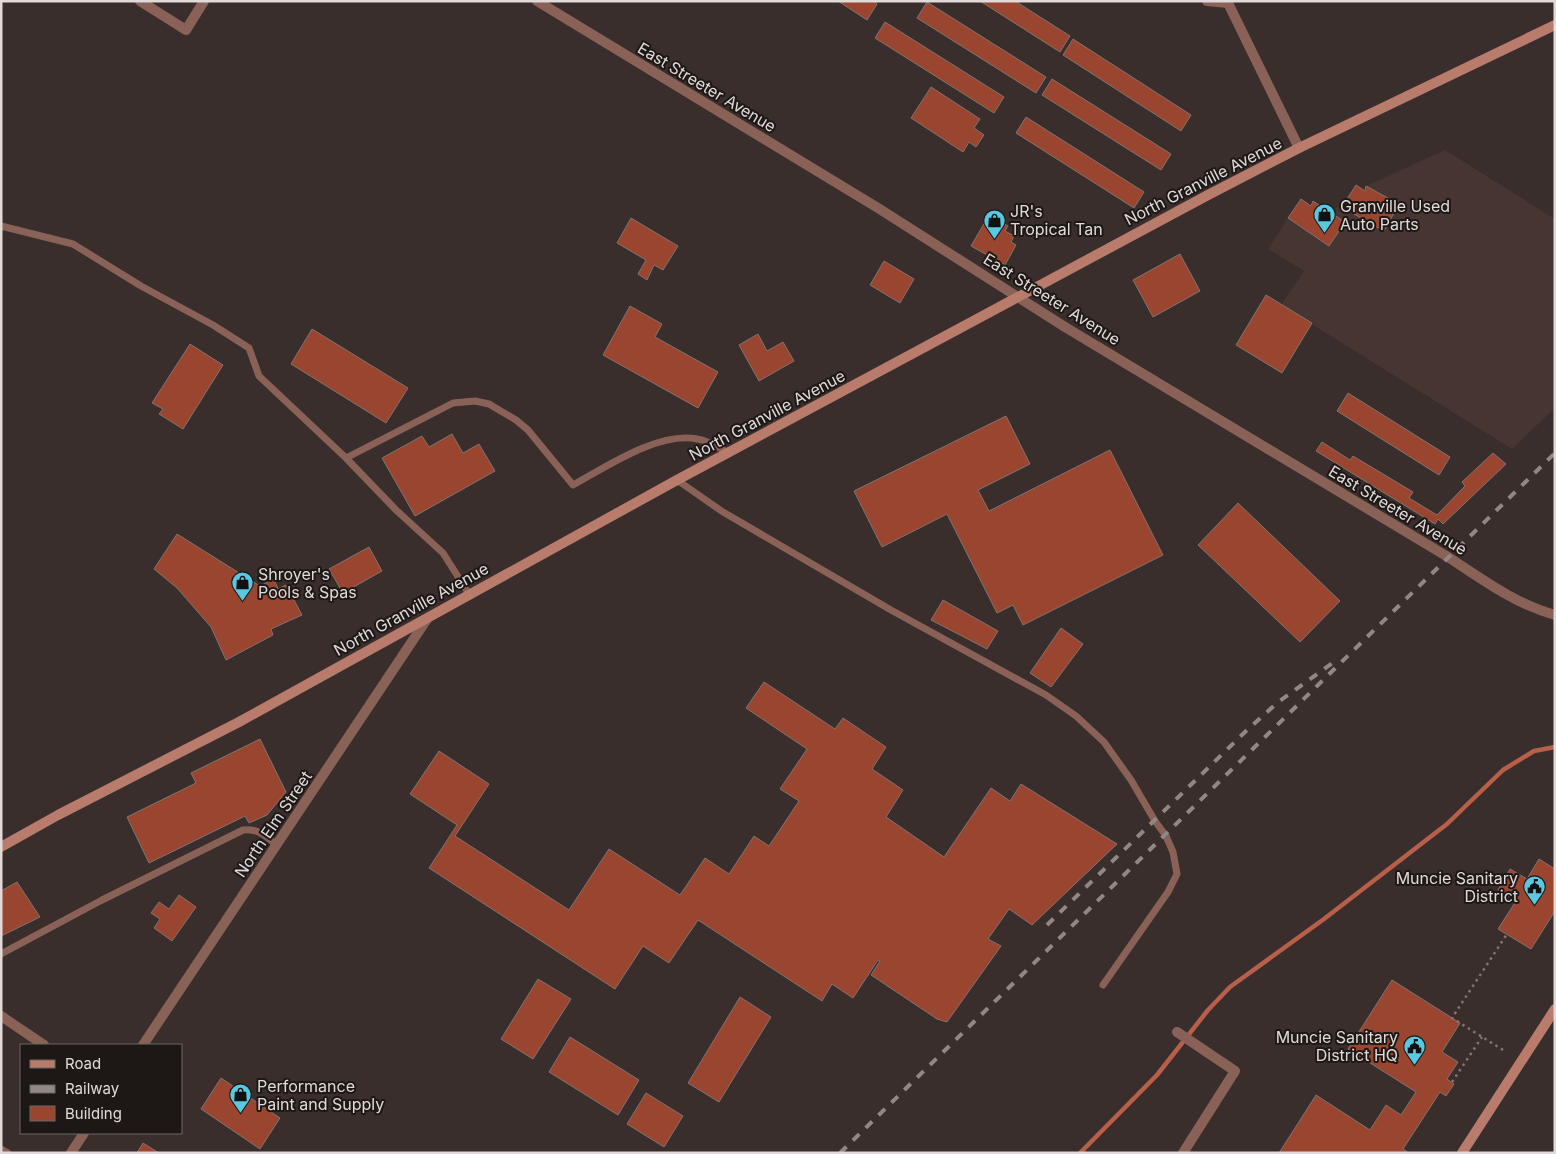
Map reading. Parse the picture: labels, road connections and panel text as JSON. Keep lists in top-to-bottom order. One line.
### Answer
{"streets":{"main road":["North Granville Avenue"],"street":["East Streeter Avenue","North Elm Street"]},"crossings":[["East Streeter Avenue","North Granville Avenue"],["North Granville Avenue","North Elm Street"]],"places":{"shop":["Granville Used Auto Parts","JR's Tropical Tan","Shroyer's Pools & Spas","Performance Paint and Supply"],"public building":["Muncie Sanitary District","Muncie Sanitary District HQ"]},"legend":["Road","Railway","Building"]}
